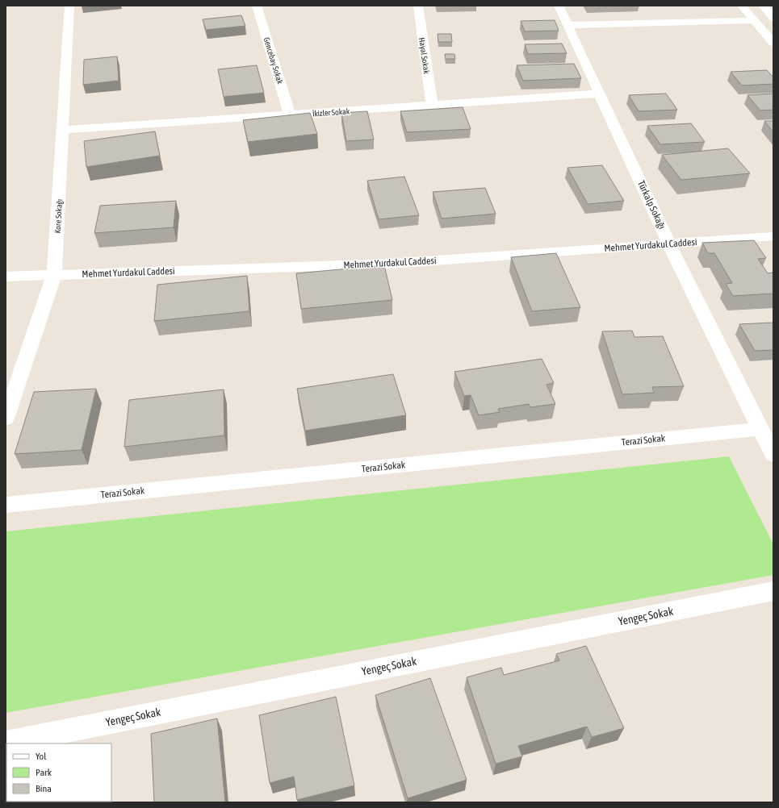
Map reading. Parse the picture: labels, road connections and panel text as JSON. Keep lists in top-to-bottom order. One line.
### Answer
{"streets":{"street":["Hayal Sokak","Gencebay Sokak","İkizler Sokak","Türkalp Sokağı","Kore Sokağı","Mehmet Yurdakul Caddesi","Terazi Sokak","Yengeç Sokak"]},"crossings":[["Hayal Sokak","İkizler Sokak"],["Gencebay Sokak","İkizler Sokak"],["İkizler Sokak","Türkalp Sokağı"],["İkizler Sokak","Kore Sokağı"],["Türkalp Sokağı","Mehmet Yurdakul Caddesi"],["Türkalp Sokağı","Terazi Sokak"],["Kore Sokağı","Mehmet Yurdakul Caddesi"]],"legend":["Yol","Park","Bina"]}
